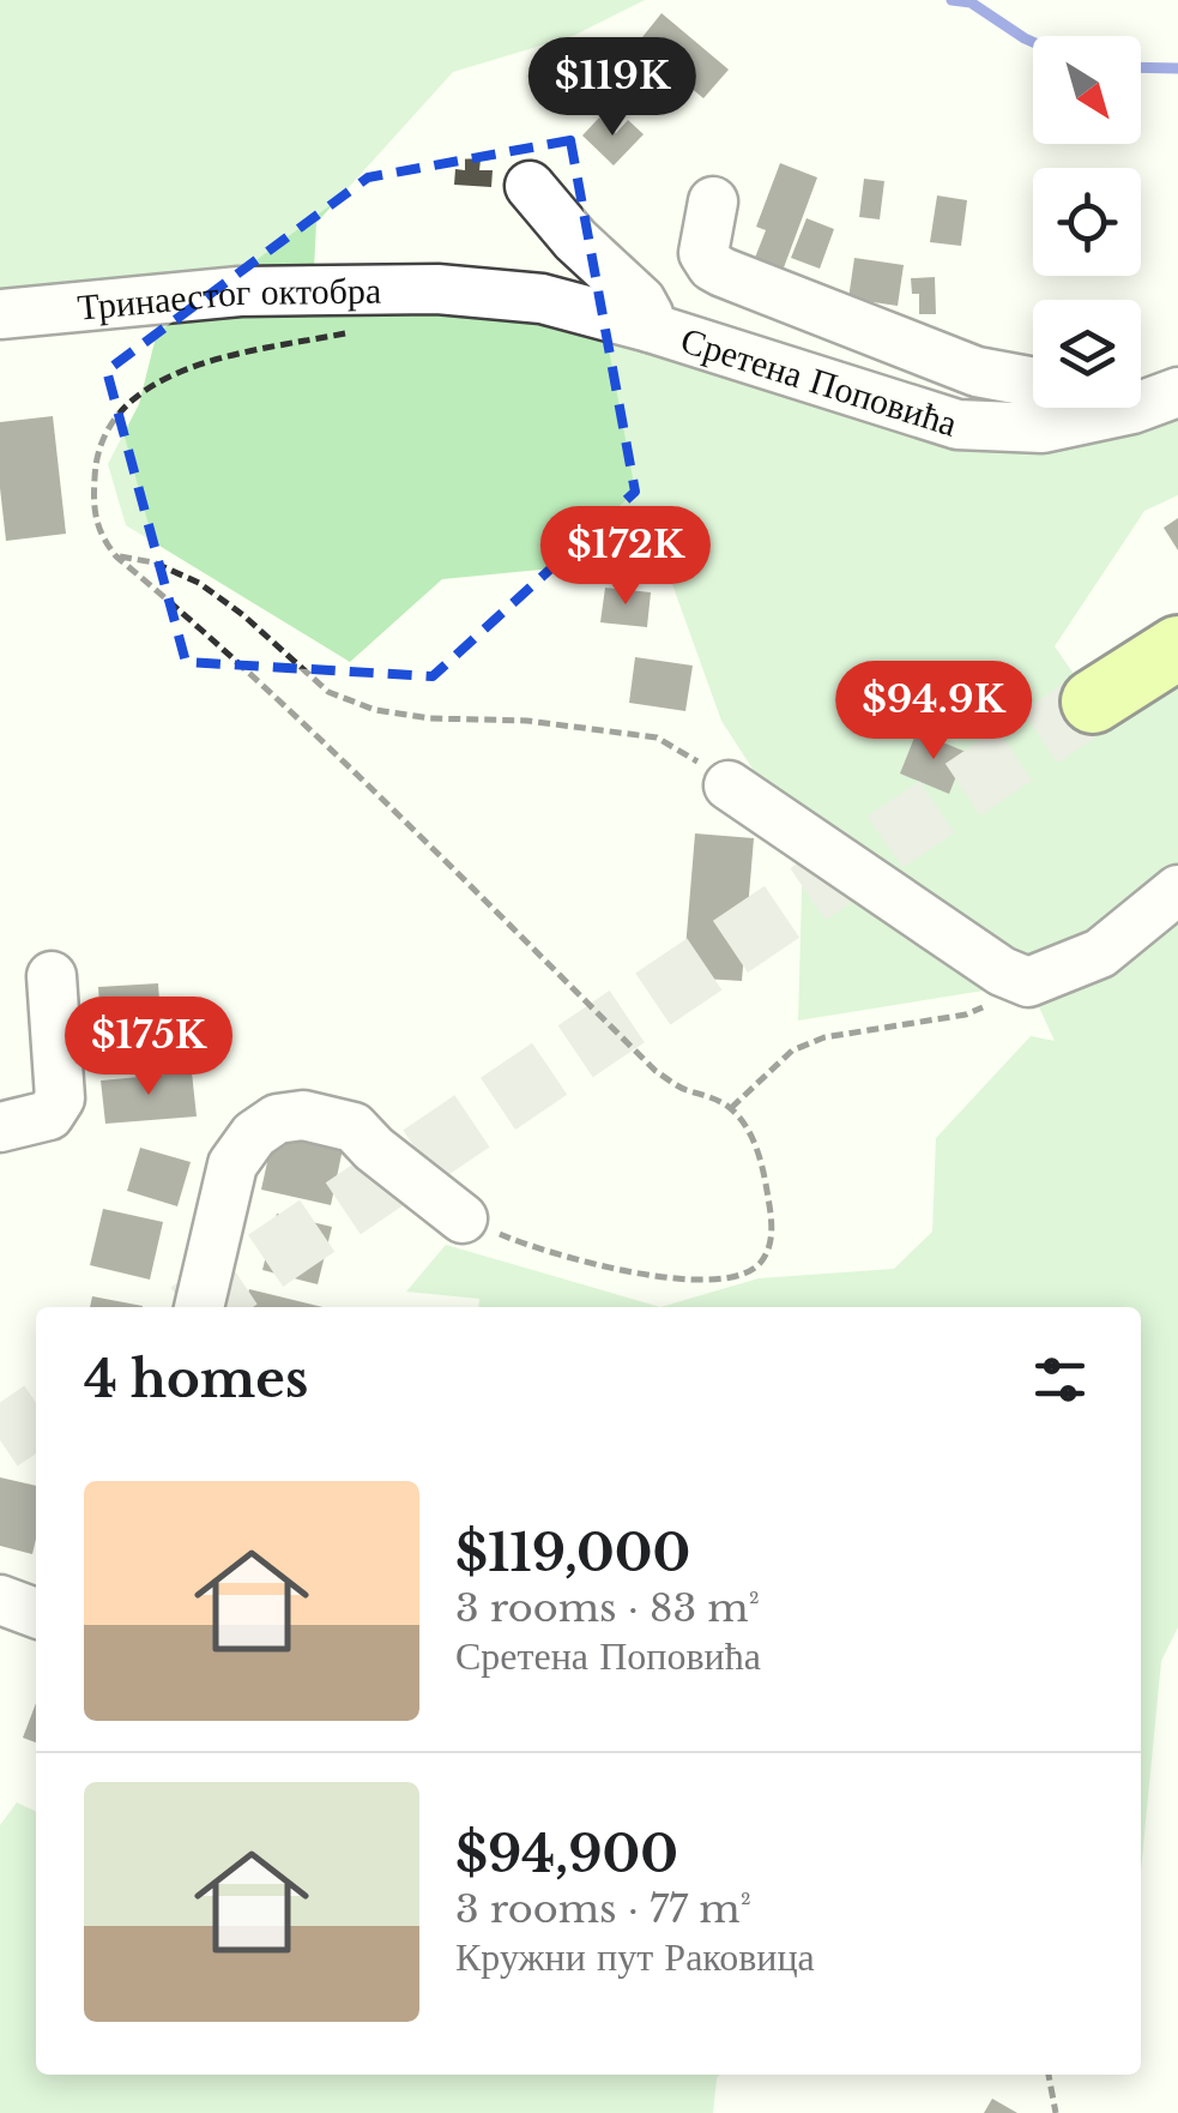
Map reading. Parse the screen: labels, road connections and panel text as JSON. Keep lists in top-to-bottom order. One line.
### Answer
{"streets":{"street":["Тринаестог октобра","Сретена Поповића"]},"crossings":[["Тринаестог октобра","Сретена Поповића"]],"north":"bottom right","page":{"price":["$119K","$172K","$94.9K","$175K"],"heading":"4 homes","list":[{"name":"$119,000","note":"3 rooms · 83 m² · Сретена Поповића"},{"name":"$94,900","note":"3 rooms · 77 m² · Кружни пут Раковица"}]}}
